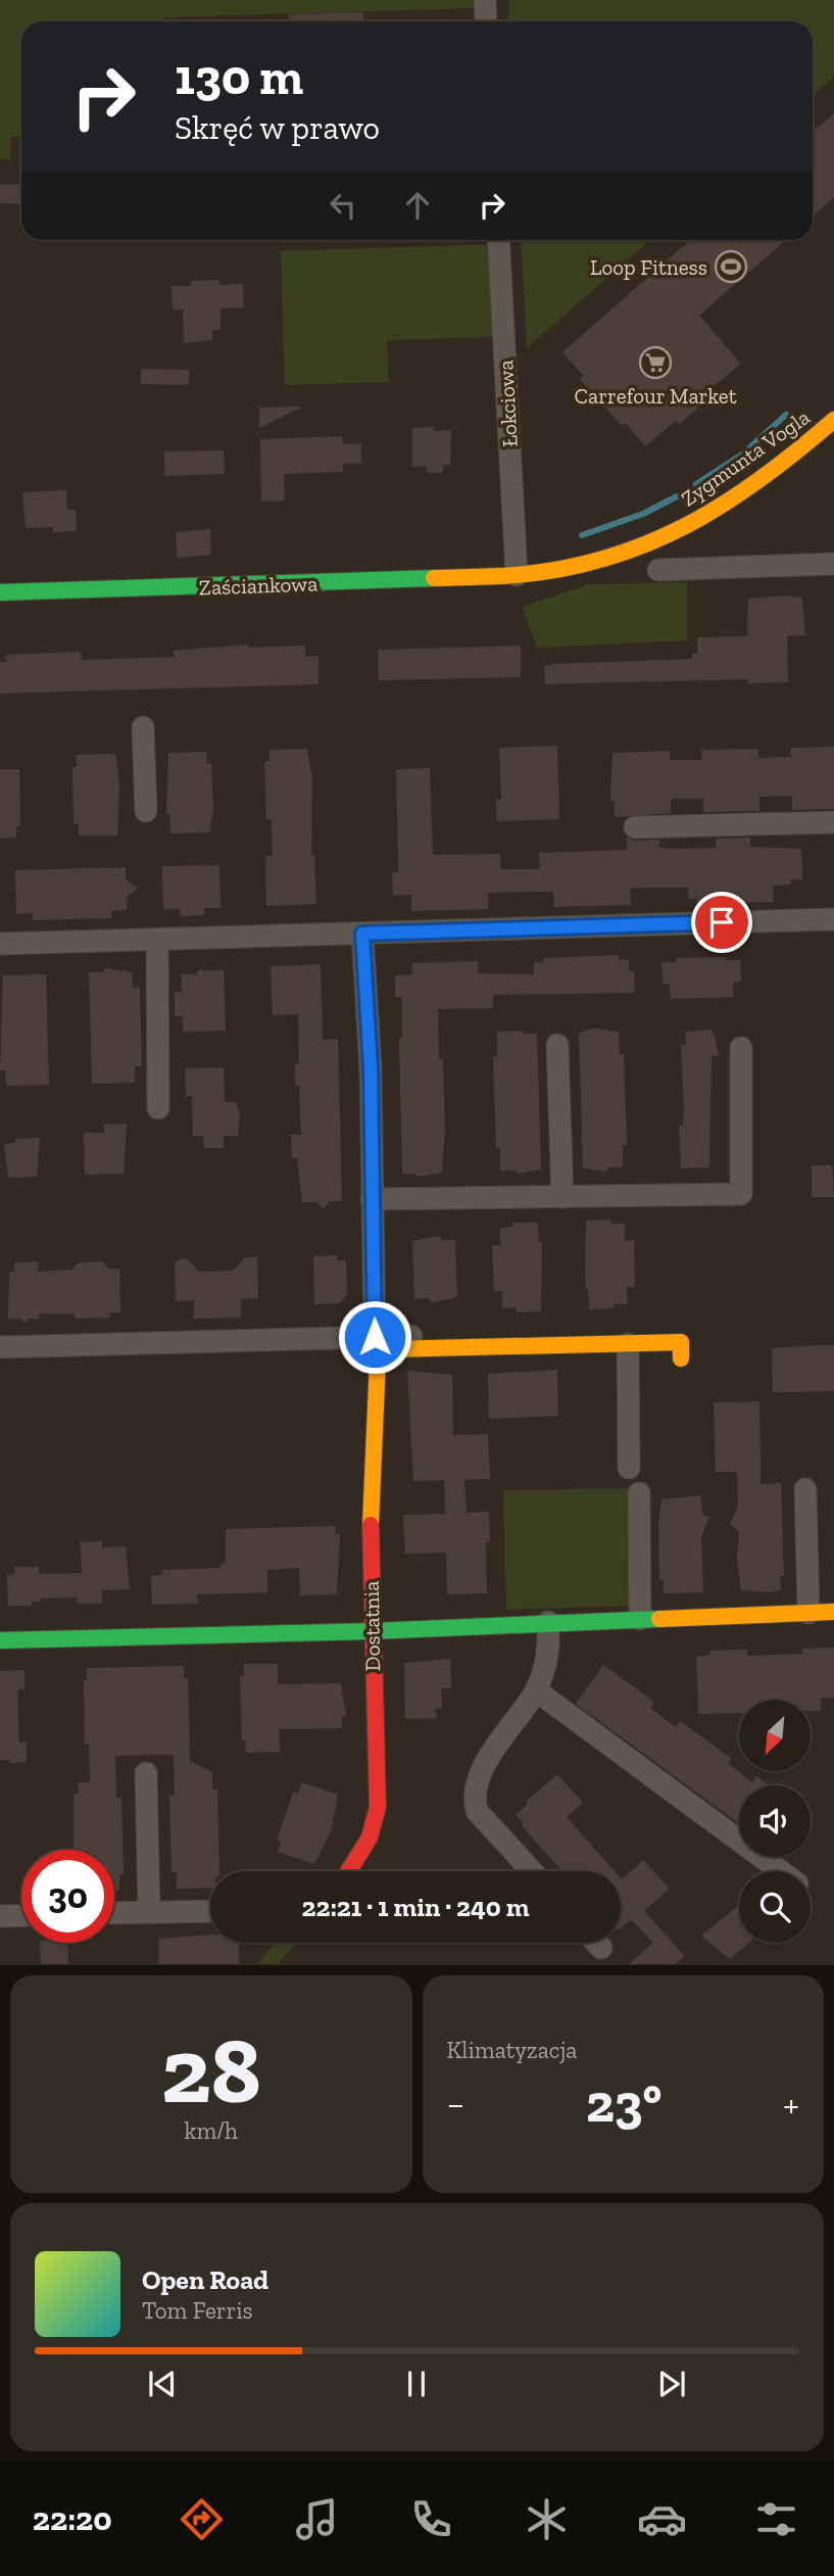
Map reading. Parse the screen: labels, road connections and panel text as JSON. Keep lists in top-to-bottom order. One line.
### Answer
{"streets":{"street":["Łokciowa","Zygmunta Vogla","Zaściankowa","Dostatnia"]},"crossings":[["Łokciowa","Zygmunta Vogla"],["Łokciowa","Zaściankowa"],["Zygmunta Vogla","Zaściankowa"]],"places":{"sports":["Loop Fitness"],"supermarket":["Carrefour Market"]},"north":"bottom left","page":{"turn":["130 m","Skręć w prawo"],"limit":"30","trip":"22:21 · 1 min · 240 m","tile":[["28","km/h"],"Klimatyzacja"],"heat":["−","23°","+"],"song":["Open Road","Tom Ferris"],"tabs":"22:20"}}
